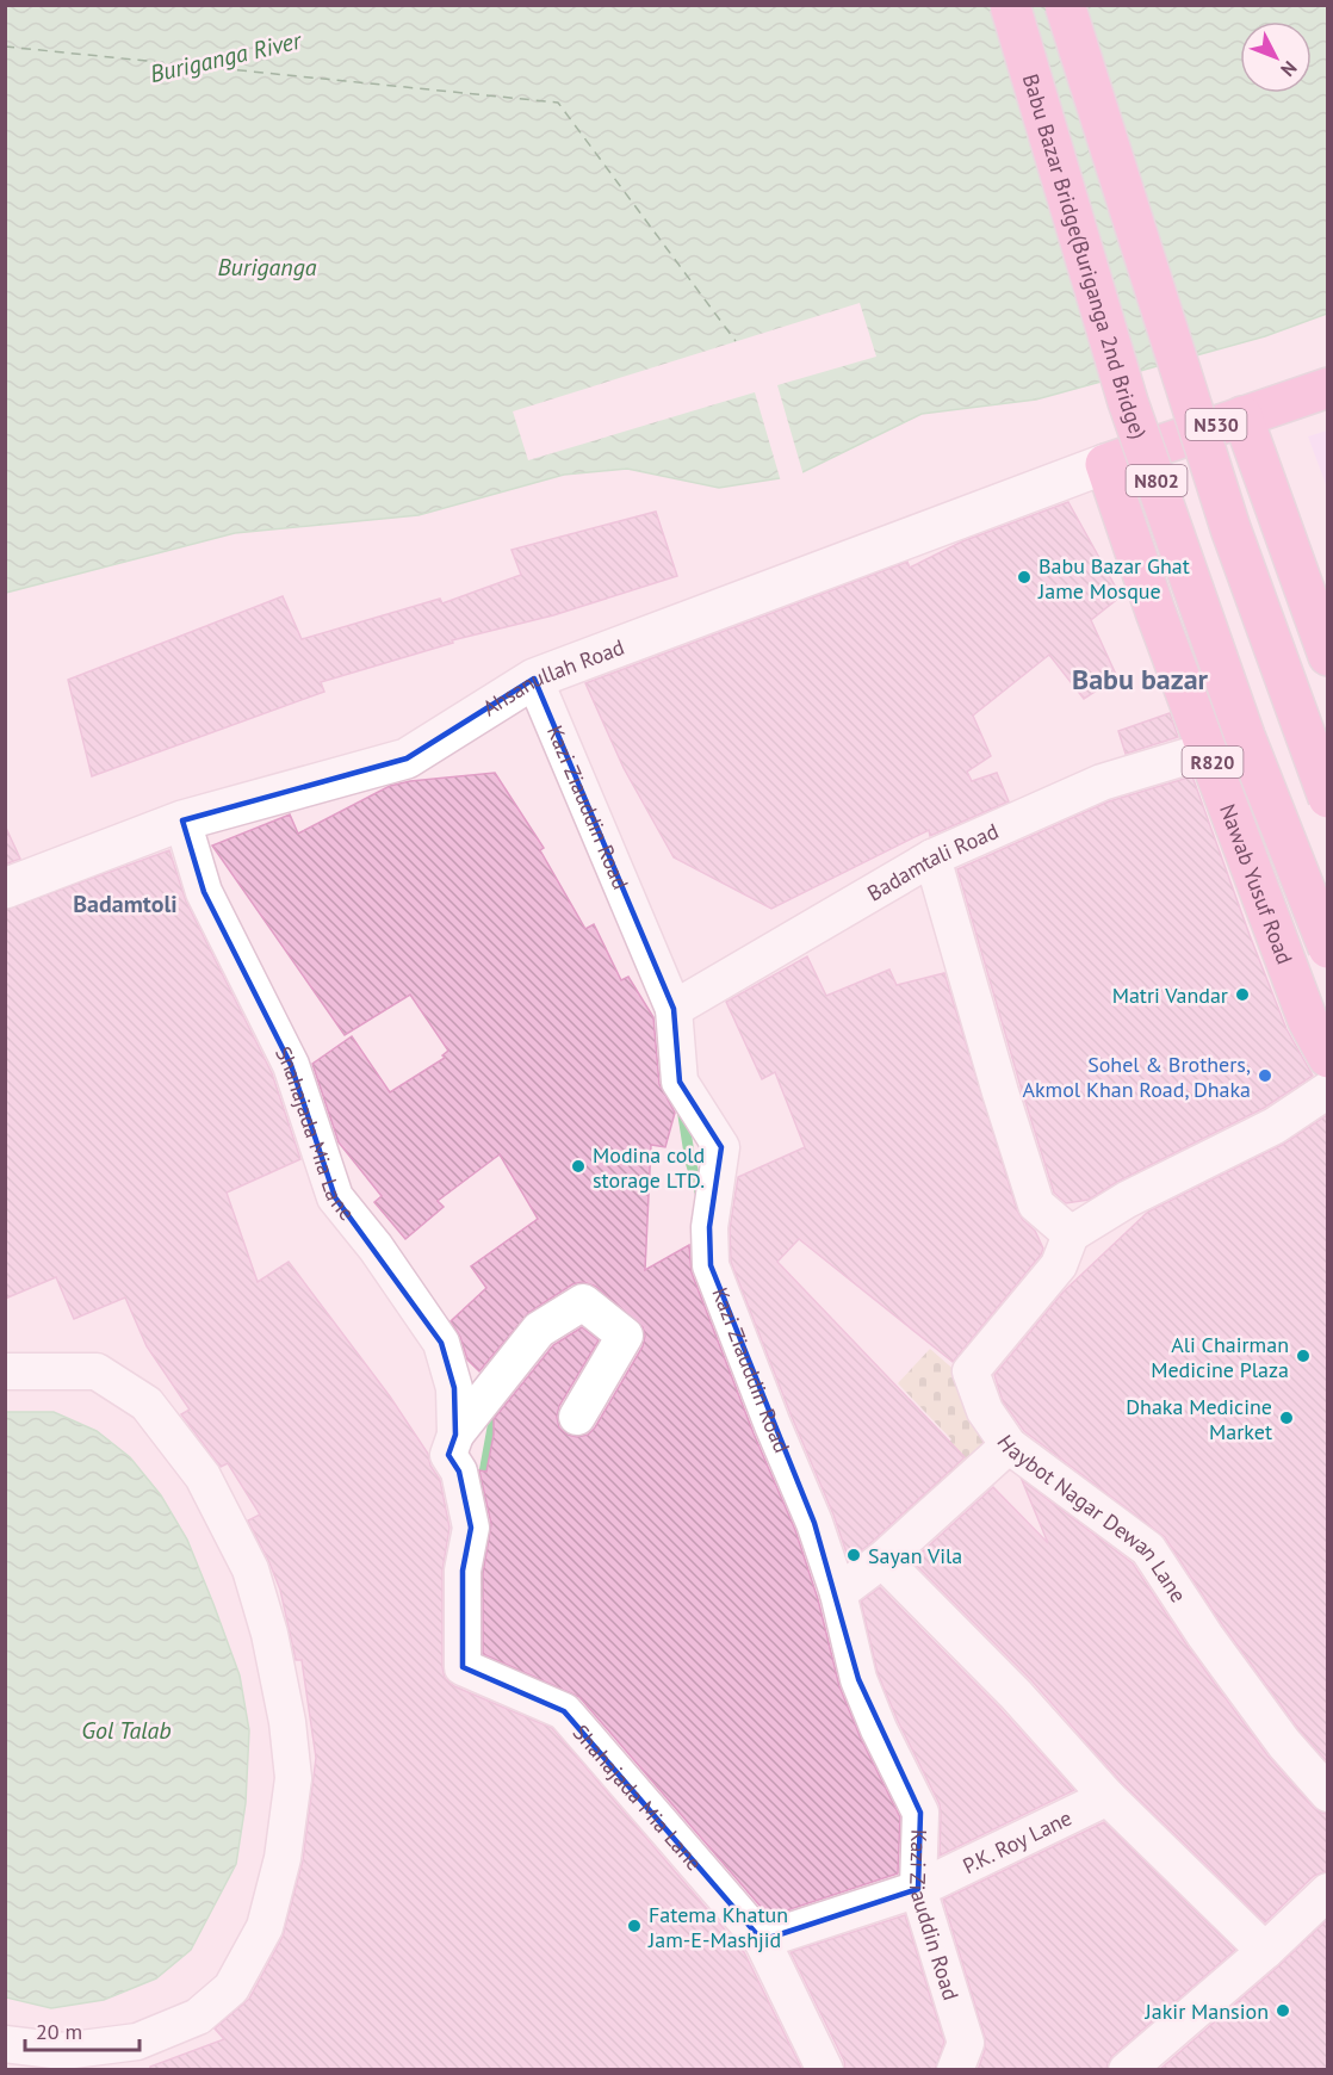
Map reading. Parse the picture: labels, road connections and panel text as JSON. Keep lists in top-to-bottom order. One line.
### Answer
{"streets":{"highway":["Babu Bazar Bridge(Buriganga 2nd Bridge)","N530","N802","R820","Nawab Yusuf Road"],"street":["Ahsanullah Road","Kazi Ziauddin Road","Badamtali Road","Shahajada Mia Lane","Haybot Nagar Dewan Lane","P.K. Roy Lane"]},"crossings":[["N530","Ahsanullah Road"],["N530","Nawab Yusuf Road"],["Ahsanullah Road","Kazi Ziauddin Road"],["Ahsanullah Road","Nawab Yusuf Road"],["Ahsanullah Road","Shahajada Mia Lane"],["Kazi Ziauddin Road","Badamtali Road"],["Kazi Ziauddin Road","P.K. Roy Lane"],["Badamtali Road","Nawab Yusuf Road"],["Shahajada Mia Lane","P.K. Roy Lane"]],"districts":["Babu bazar","Badamtoli"],"water":["Buriganga River","Buriganga","Gol Talab"],"places":["Babu Bazar Ghat Jame Mosque","Matri Vandar","Sohel & Brothers, Akmol Khan Road, Dhaka","Modina cold storage LTD.","Ali Chairman Medicine Plaza","Dhaka Medicine Market","Sayan Vila","Fatema Khatun Jam-E-Mashjid","Jakir Mansion"],"scale_bar":"20 m","north":"bottom right"}
